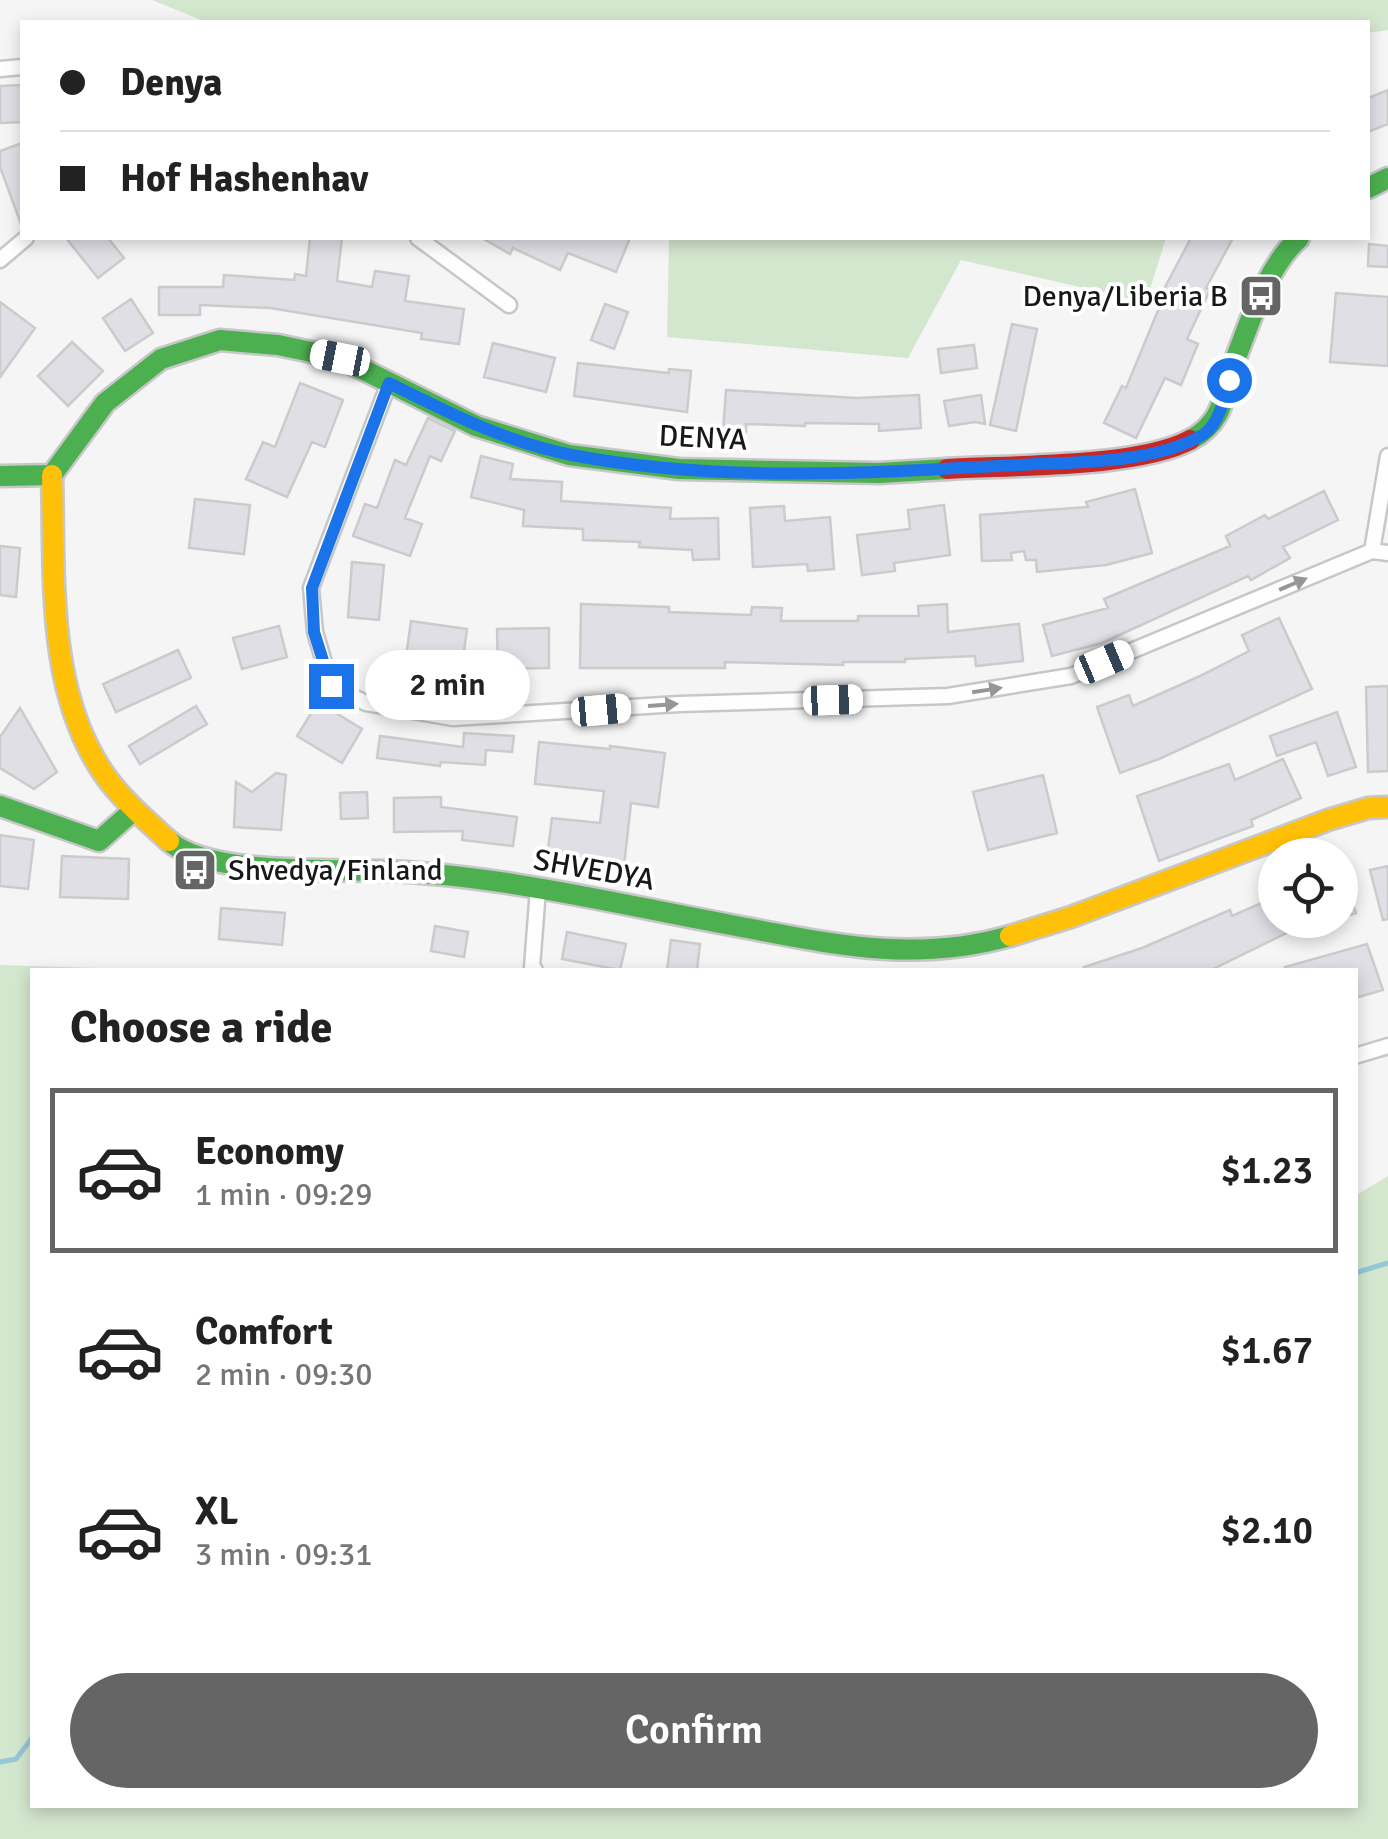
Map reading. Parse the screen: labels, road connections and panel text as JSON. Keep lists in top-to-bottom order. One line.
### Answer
{"streets":{"street":["DENYA","SHVEDYA"]},"crossings":[["DENYA","SHVEDYA"]],"places":{"bus stop":["Denya/Liberia B","Shvedya/Finland"]},"page":{"banner":["Denya","Hof Hashenhav"],"bubble":"2 min","heading":"Choose a ride","list":[{"name":"Economy","note":"1 min · 09:29","value":"$1.23"},{"name":"Comfort","note":"2 min · 09:30","value":"$1.67"},{"name":"XL","note":"3 min · 09:31","value":"$2.10"}],"buttons":"Confirm"}}
